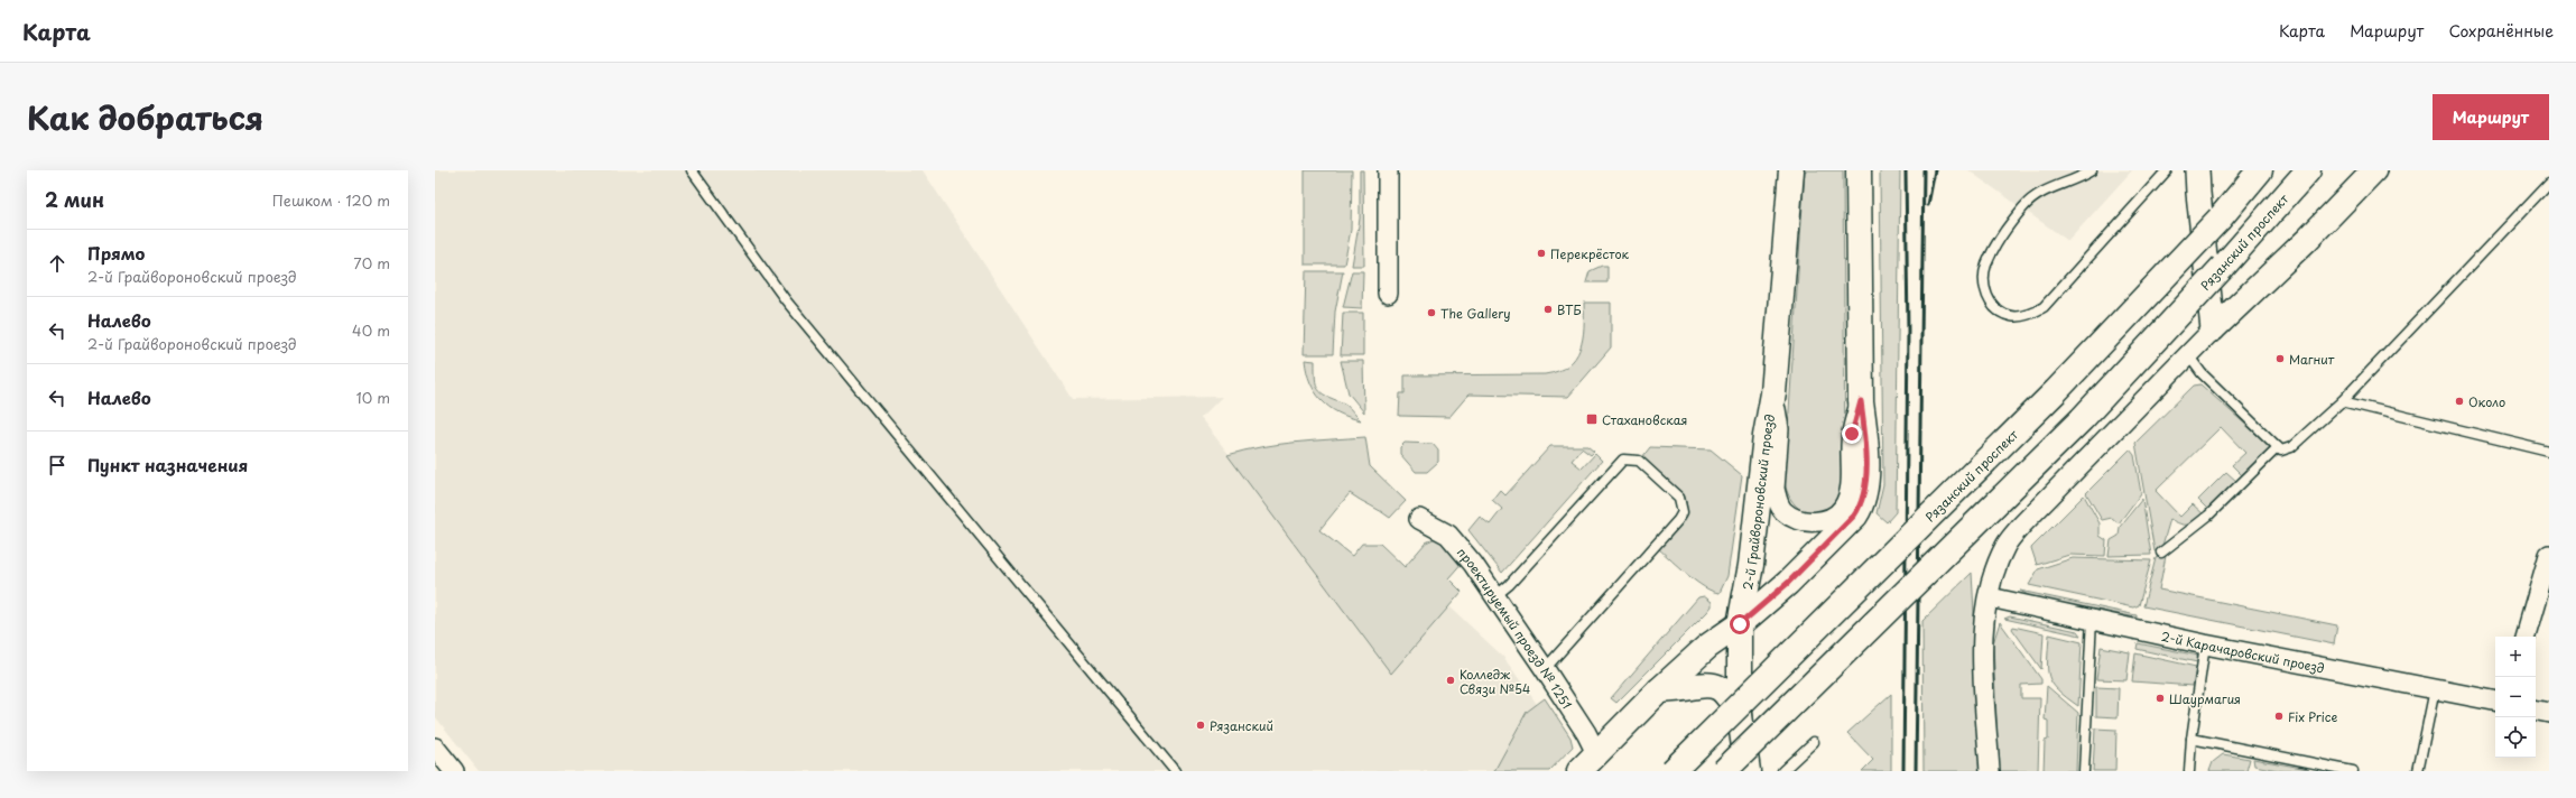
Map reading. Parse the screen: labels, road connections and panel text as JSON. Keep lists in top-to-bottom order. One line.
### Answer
{"streets":{"main road":["Рязанский проспект","2-й Грайвороновский проезд"],"street":["проектируемый проезд № 1251","2-й Карачаровский проезд"]},"places":{"other":["Перекрёсток","ВТБ","The Gallery","Магнит","Около","Колледж Связи №54","Шаурмагия","Fix Price","Рязанский"],"transit":["Стахановская"]},"page":{"header":"Карта","nav":["Карта","Маршрут","Сохранённые"],"title":"Как добраться","buttons":"Маршрут","heading":["2 мин","Пешком · 120 m"],"list":[["Прямо","2-й Грайвороновский проезд","70 m"],["Налево","2-й Грайвороновский проезд","40 m"],["Налево","10 m"],"Пункт назначения"],"map_buttons":["+","−"]}}
